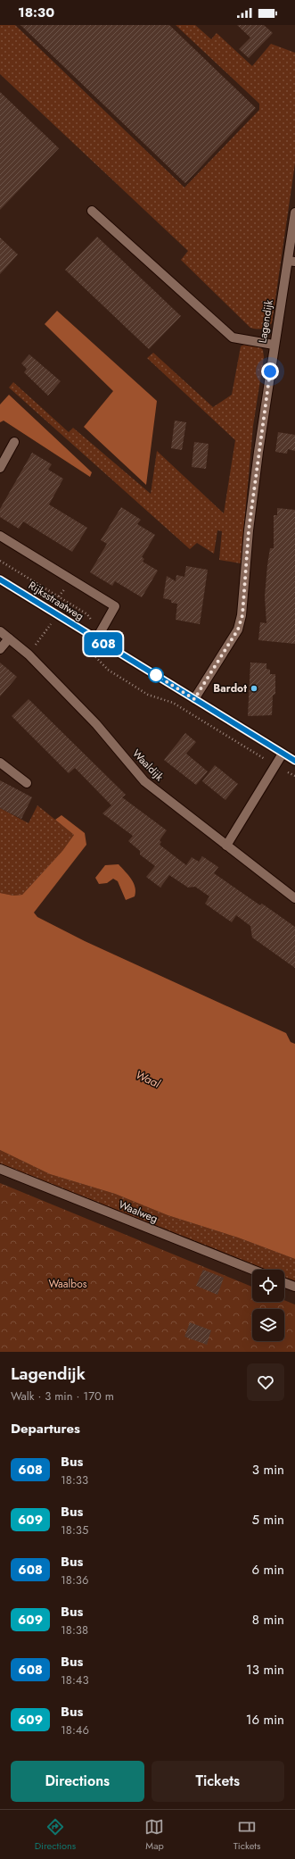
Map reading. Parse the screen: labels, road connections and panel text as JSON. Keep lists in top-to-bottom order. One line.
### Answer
{"streets":{"street":["Lagendijk","Rijksstraatweg","Waaldijk","Waalweg"]},"crossings":[["Lagendijk","Rijksstraatweg"]],"water":["Waal"],"parks":["Waalbos"],"places":["Bardot"],"lines":["bus line 608"],"page":{"status":"18:30","on_map":"608","heading":[["Lagendijk","Walk · 3 min · 170 m"],"Departures"],"list":[{"mark":"608","name":"Bus","note":"18:33","value":"3 min"},{"mark":"609","name":"Bus","note":"18:35","value":"5 min"},{"mark":"608","name":"Bus","note":"18:36","value":"6 min"},{"mark":"609","name":"Bus","note":"18:38","value":"8 min"},{"mark":"608","name":"Bus","note":"18:43","value":"13 min"},{"mark":"609","name":"Bus","note":"18:46","value":"16 min"}],"buttons":["Directions","Tickets"],"tabs":["Directions","Map","Tickets"]}}
